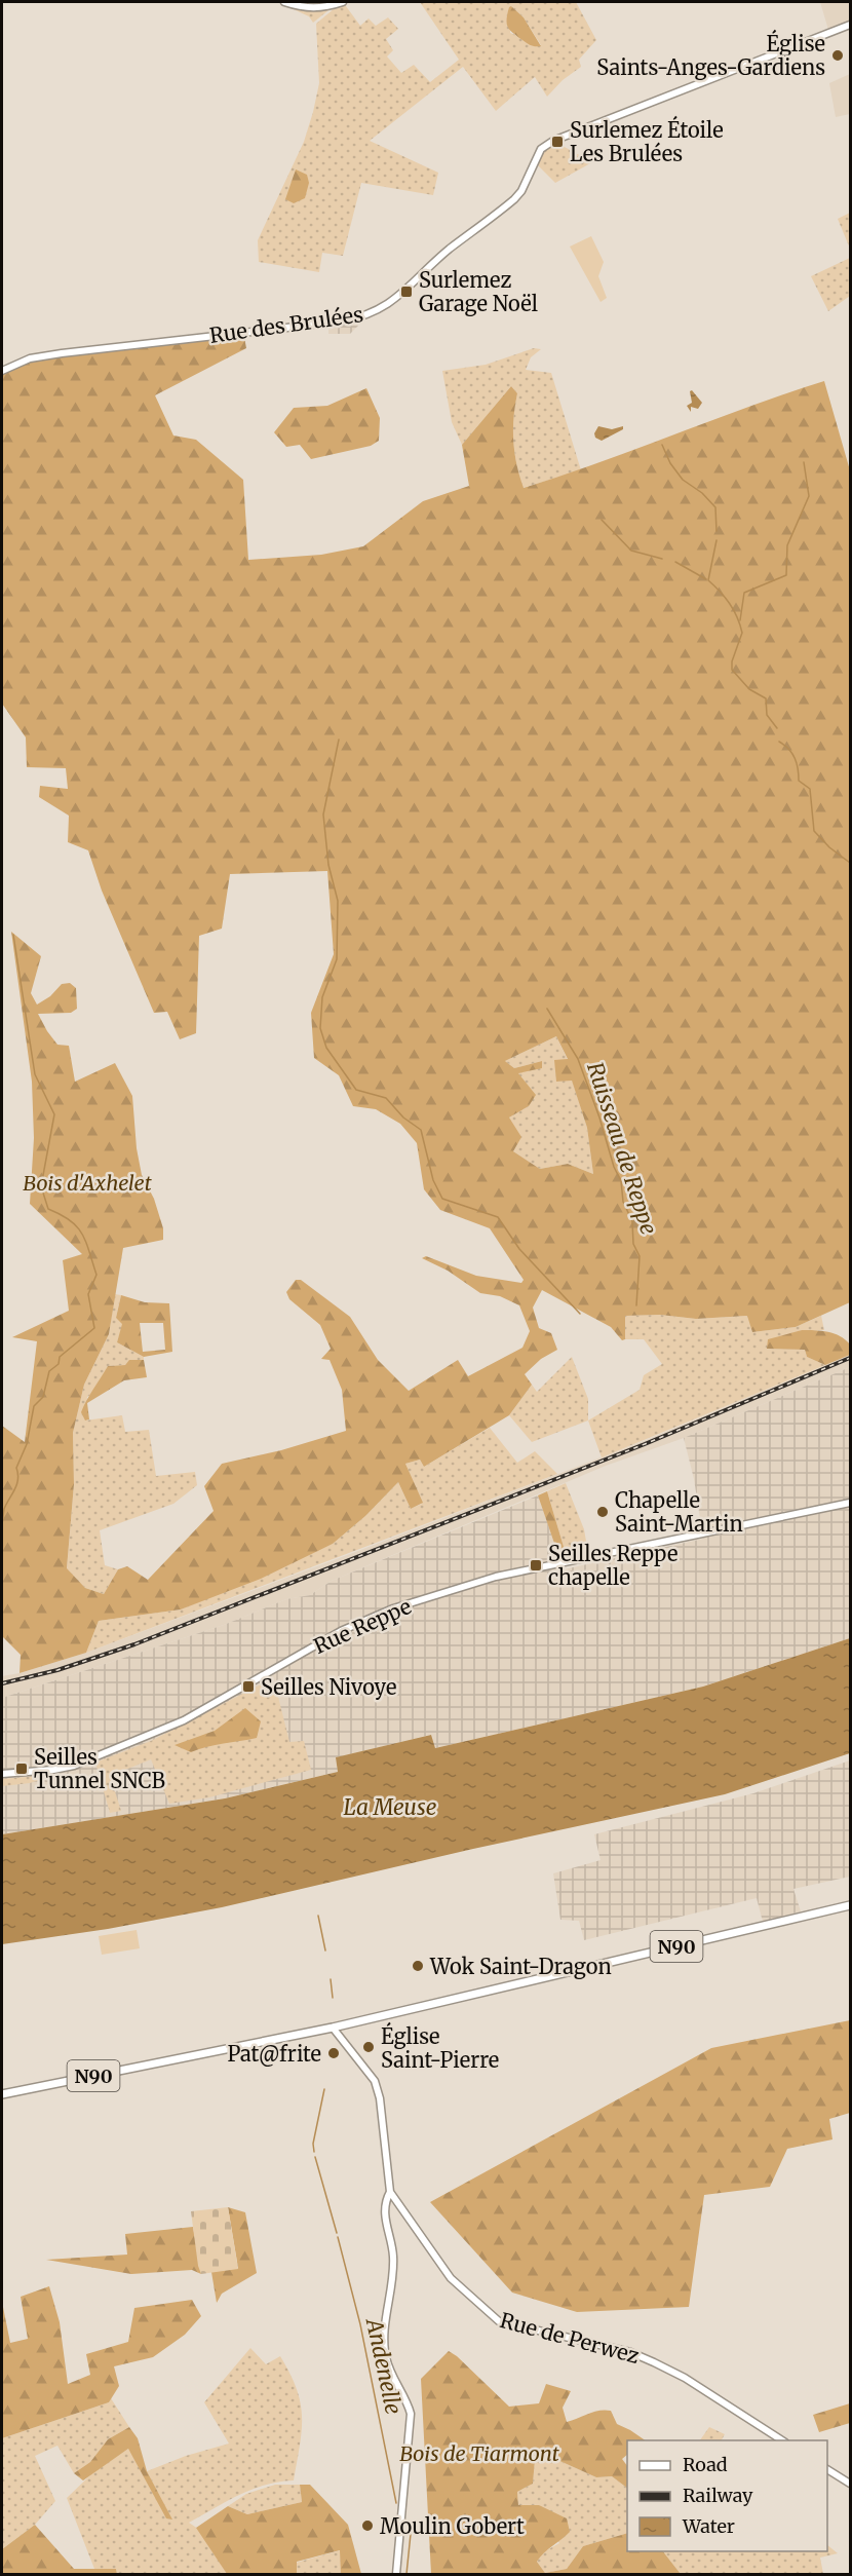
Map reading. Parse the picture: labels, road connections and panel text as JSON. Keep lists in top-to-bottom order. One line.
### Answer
{"streets":{"main road":["N90"],"street":["Rue des Brulées","Rue Reppe","Rue de Perwez"]},"water":["Ruisseau de Reppe","La Meuse","Andenelle"],"parks":["Bois d'Axhelet","Bois de Tiarmont"],"places":{"other":["Église Saints-Anges-Gardiens","Chapelle Saint-Martin","Wok Saint-Dragon","Église Saint-Pierre","Pat@frite","Moulin Gobert"],"transit":["Surlemez Étoile Les Brulées","Surlemez Garage Noël","Seilles Reppe chapelle","Seilles Nivoye","Seilles Tunnel SNCB"]},"legend":["Road","Railway","Water"]}
